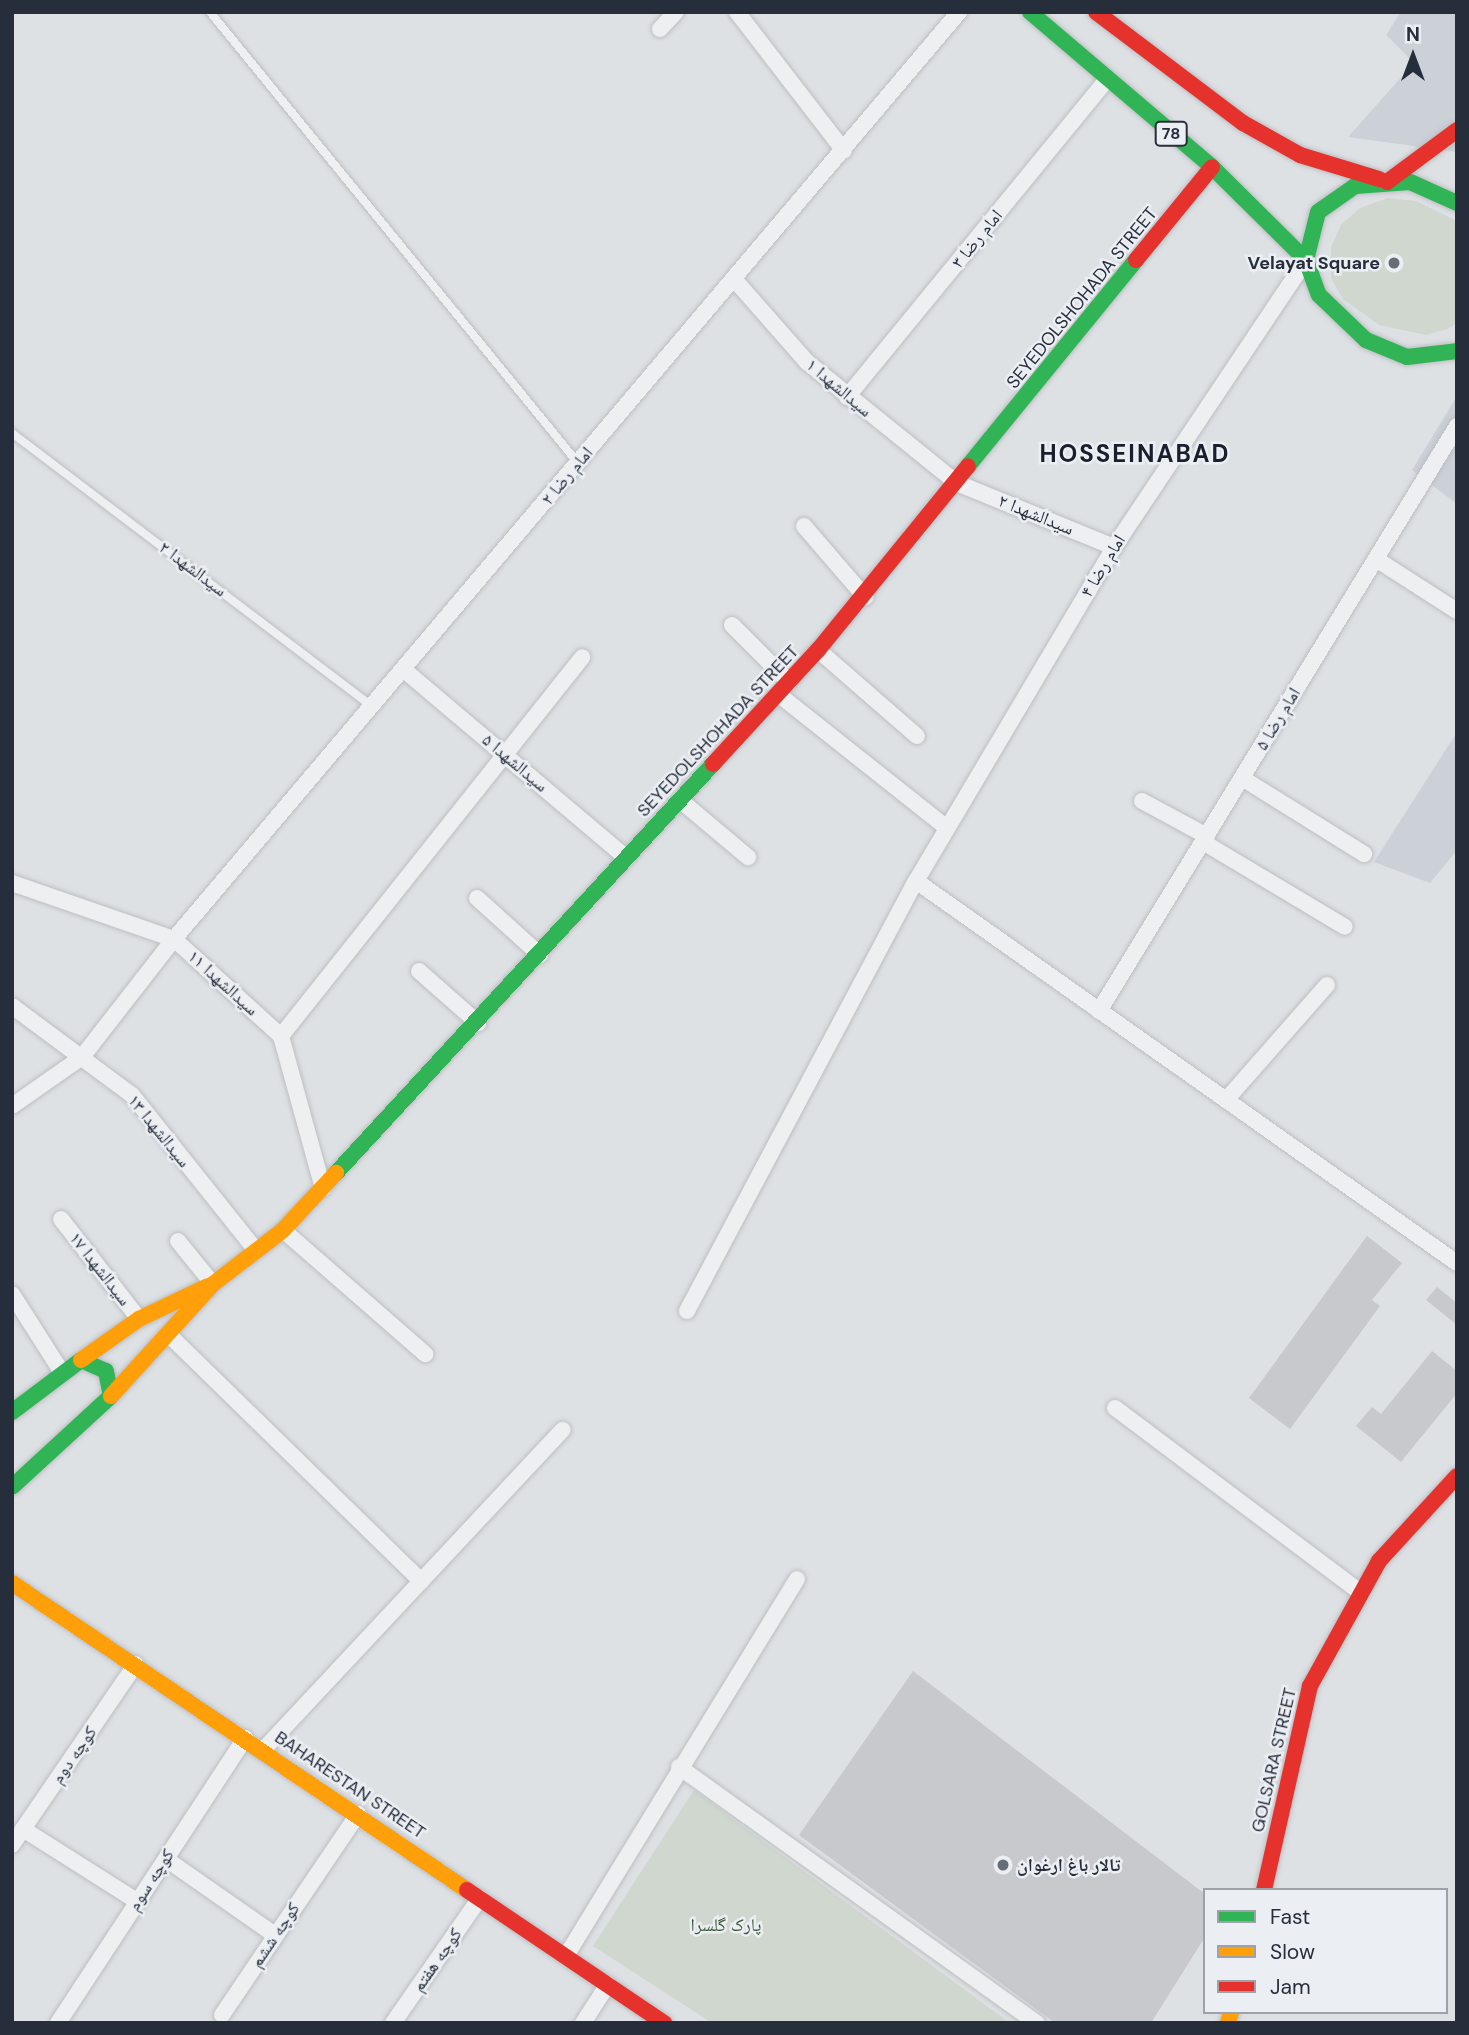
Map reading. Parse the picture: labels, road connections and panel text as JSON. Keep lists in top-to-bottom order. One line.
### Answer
{"streets":{"street":["78","امام رضا ۳","SEYEDOLSHOHADA STREET","سیدالشهدا ۱","امام رضا ۲","سیدالشهدا ۲","امام رضا ۴","امام رضا ۵","سیدالشهدا ۵","سیدالشهدا ۱۱","سیدالشهدا ۱۳","سیدالشهدا ۱۷","کوچه دوم","GOLSARA STREET","BAHARESTAN STREET","کوچه سوم","کوچه ششم","کوچه هفتم"]},"crossings":[["78","امام رضا ۳"],["78","SEYEDOLSHOHADA STREET"],["78","امام رضا ۴"],["امام رضا ۳","سیدالشهدا ۱"],["SEYEDOLSHOHADA STREET","سیدالشهدا ۱"],["SEYEDOLSHOHADA STREET","سیدالشهدا ۲"],["SEYEDOLSHOHADA STREET","سیدالشهدا ۵"],["SEYEDOLSHOHADA STREET","سیدالشهدا ۱۳"],["سیدالشهدا ۱","امام رضا ۲"],["سیدالشهدا ۱","سیدالشهدا ۲"],["امام رضا ۲","سیدالشهدا ۲"],["امام رضا ۲","سیدالشهدا ۵"],["امام رضا ۲","سیدالشهدا ۱۱"],["امام رضا ۲","سیدالشهدا ۱۳"],["سیدالشهدا ۲","امام رضا ۴"],["کوچه دوم","BAHARESTAN STREET"],["BAHARESTAN STREET","کوچه سوم"],["BAHARESTAN STREET","کوچه ششم"],["BAHARESTAN STREET","کوچه هفتم"]],"districts":["HOSSEINABAD"],"parks":["پارک گلسرا"],"places":["Velayat Square","تالار باغ ارغوان"],"legend":["Fast","Slow","Jam"],"north":"top"}
